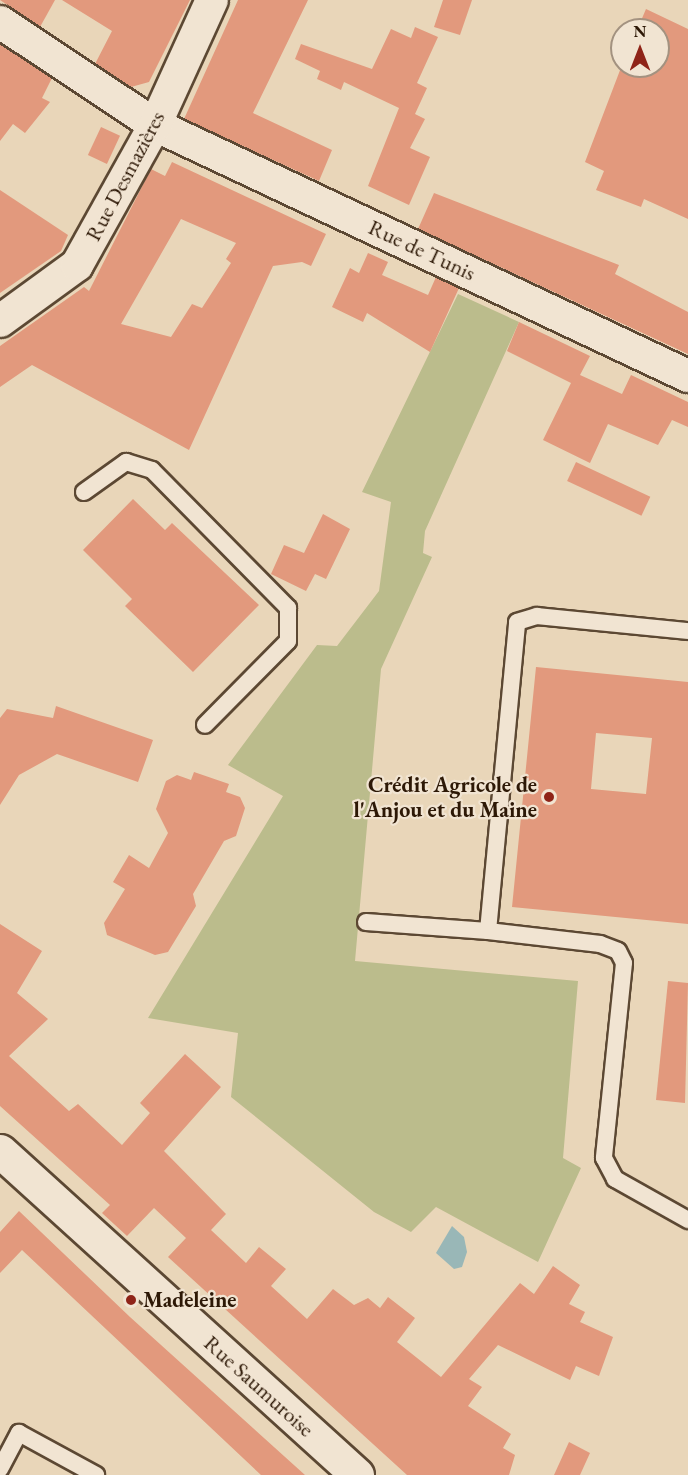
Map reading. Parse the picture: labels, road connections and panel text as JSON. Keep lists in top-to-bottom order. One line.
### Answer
{"streets":{"main road":["Rue Saumuroise"],"street":["Rue Desmazières","Rue de Tunis"]},"crossings":[["Rue Desmazières","Rue de Tunis"]],"places":["Crédit Agricole de l'Anjou et du Maine","Madeleine"],"north":"top"}
